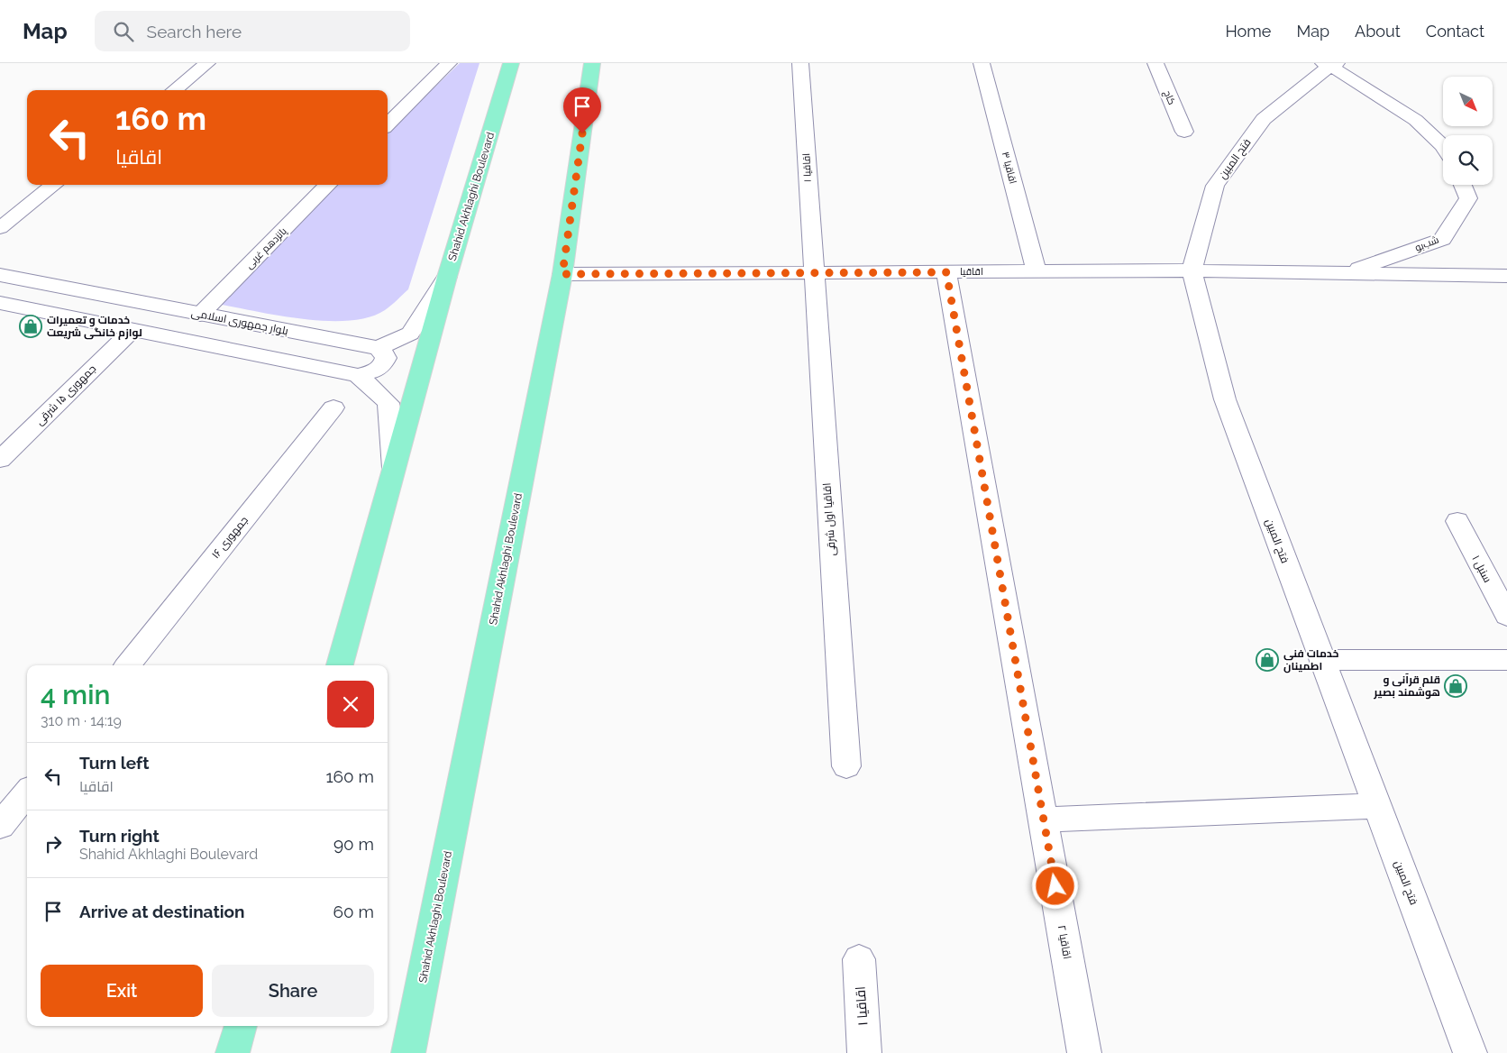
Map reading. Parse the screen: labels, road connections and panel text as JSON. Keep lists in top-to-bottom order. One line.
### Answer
{"streets":{"main road":["Shahid Akhlaghi Boulevard"],"street":["کاج","فتح المبین","اقاقیا ۱","اقاقیا ۳","شب‌بو","پانزدهم غربی","اقاقیا","بلوار جمهوری اسلامی","جمهوری ۱۵ شرقی","اقاقیا اول شرقی","جمهوری ۱۶","سنبل ۱","اقاقیا ۲"]},"crossings":[["فتح المبین","اقاقیا"],["اقاقیا ۱","اقاقیا"],["اقاقیا ۱","اقاقیا اول شرقی"],["اقاقیا ۳","اقاقیا"],["Shahid Akhlaghi Boulevard","اقاقیا"],["شب‌بو","اقاقیا"],["پانزدهم غربی","بلوار جمهوری اسلامی"],["اقاقیا","اقاقیا اول شرقی"],["اقاقیا","اقاقیا ۲"]],"places":{"shop":["خدمات و تعمیرات لوازم خانگی شریعت","خدمات فنی اطمینان","قلم قرآنی و هوشمند بصیر"]},"north":"bottom right","page":{"header":"Map","search":"Search here","nav":["Home","Map","About","Contact"],"turn":["160 m","اقاقیا"],"heading":["4 min","310 m · 14:19"],"list":[{"name":"Turn left","note":"اقاقیا","value":"160 m"},{"name":"Turn right","note":"Shahid Akhlaghi Boulevard","value":"90 m"},{"name":"Arrive at destination","value":"60 m"}],"buttons":["Exit","Share"]}}
